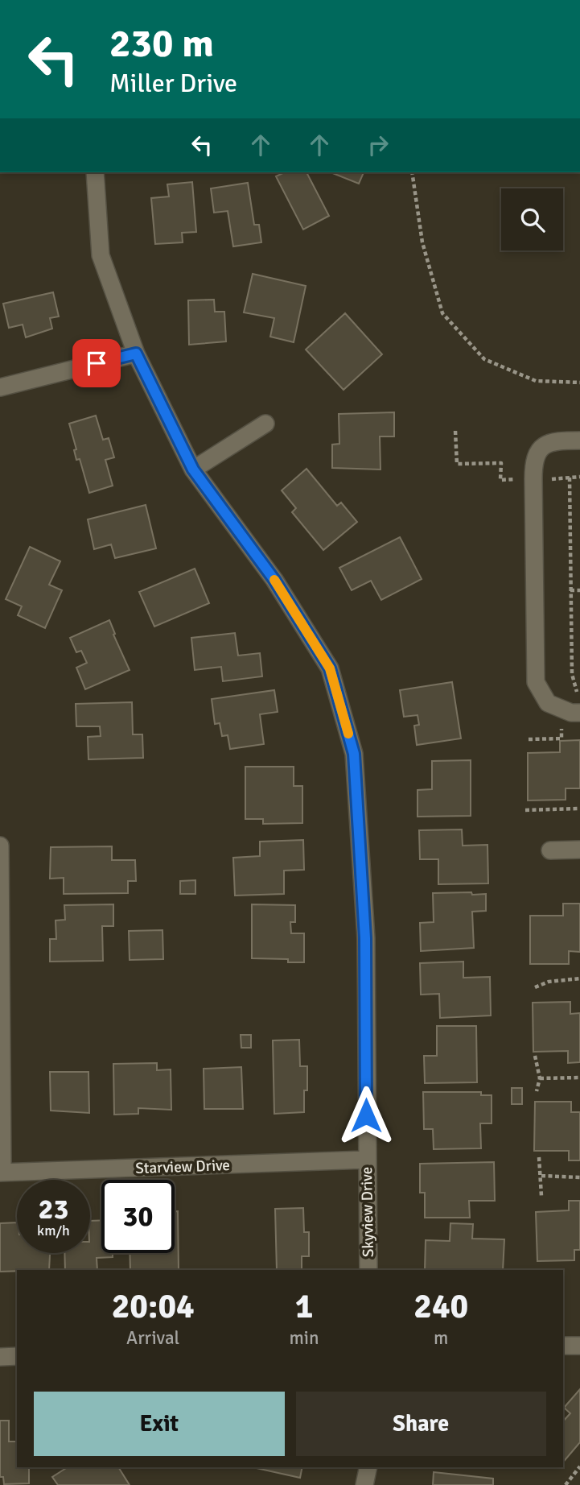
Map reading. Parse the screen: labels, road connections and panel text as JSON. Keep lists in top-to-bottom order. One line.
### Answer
{"streets":{"street":["Starview Drive","Skyview Drive"]},"crossings":[["Starview Drive","Skyview Drive"]],"page":{"turn":["230 m","Miller Drive"],"speed":"23 km/h","limit":"30","eta":["20:04","Arrival","1","min","240","m"],"buttons":["Exit","Share"]}}
